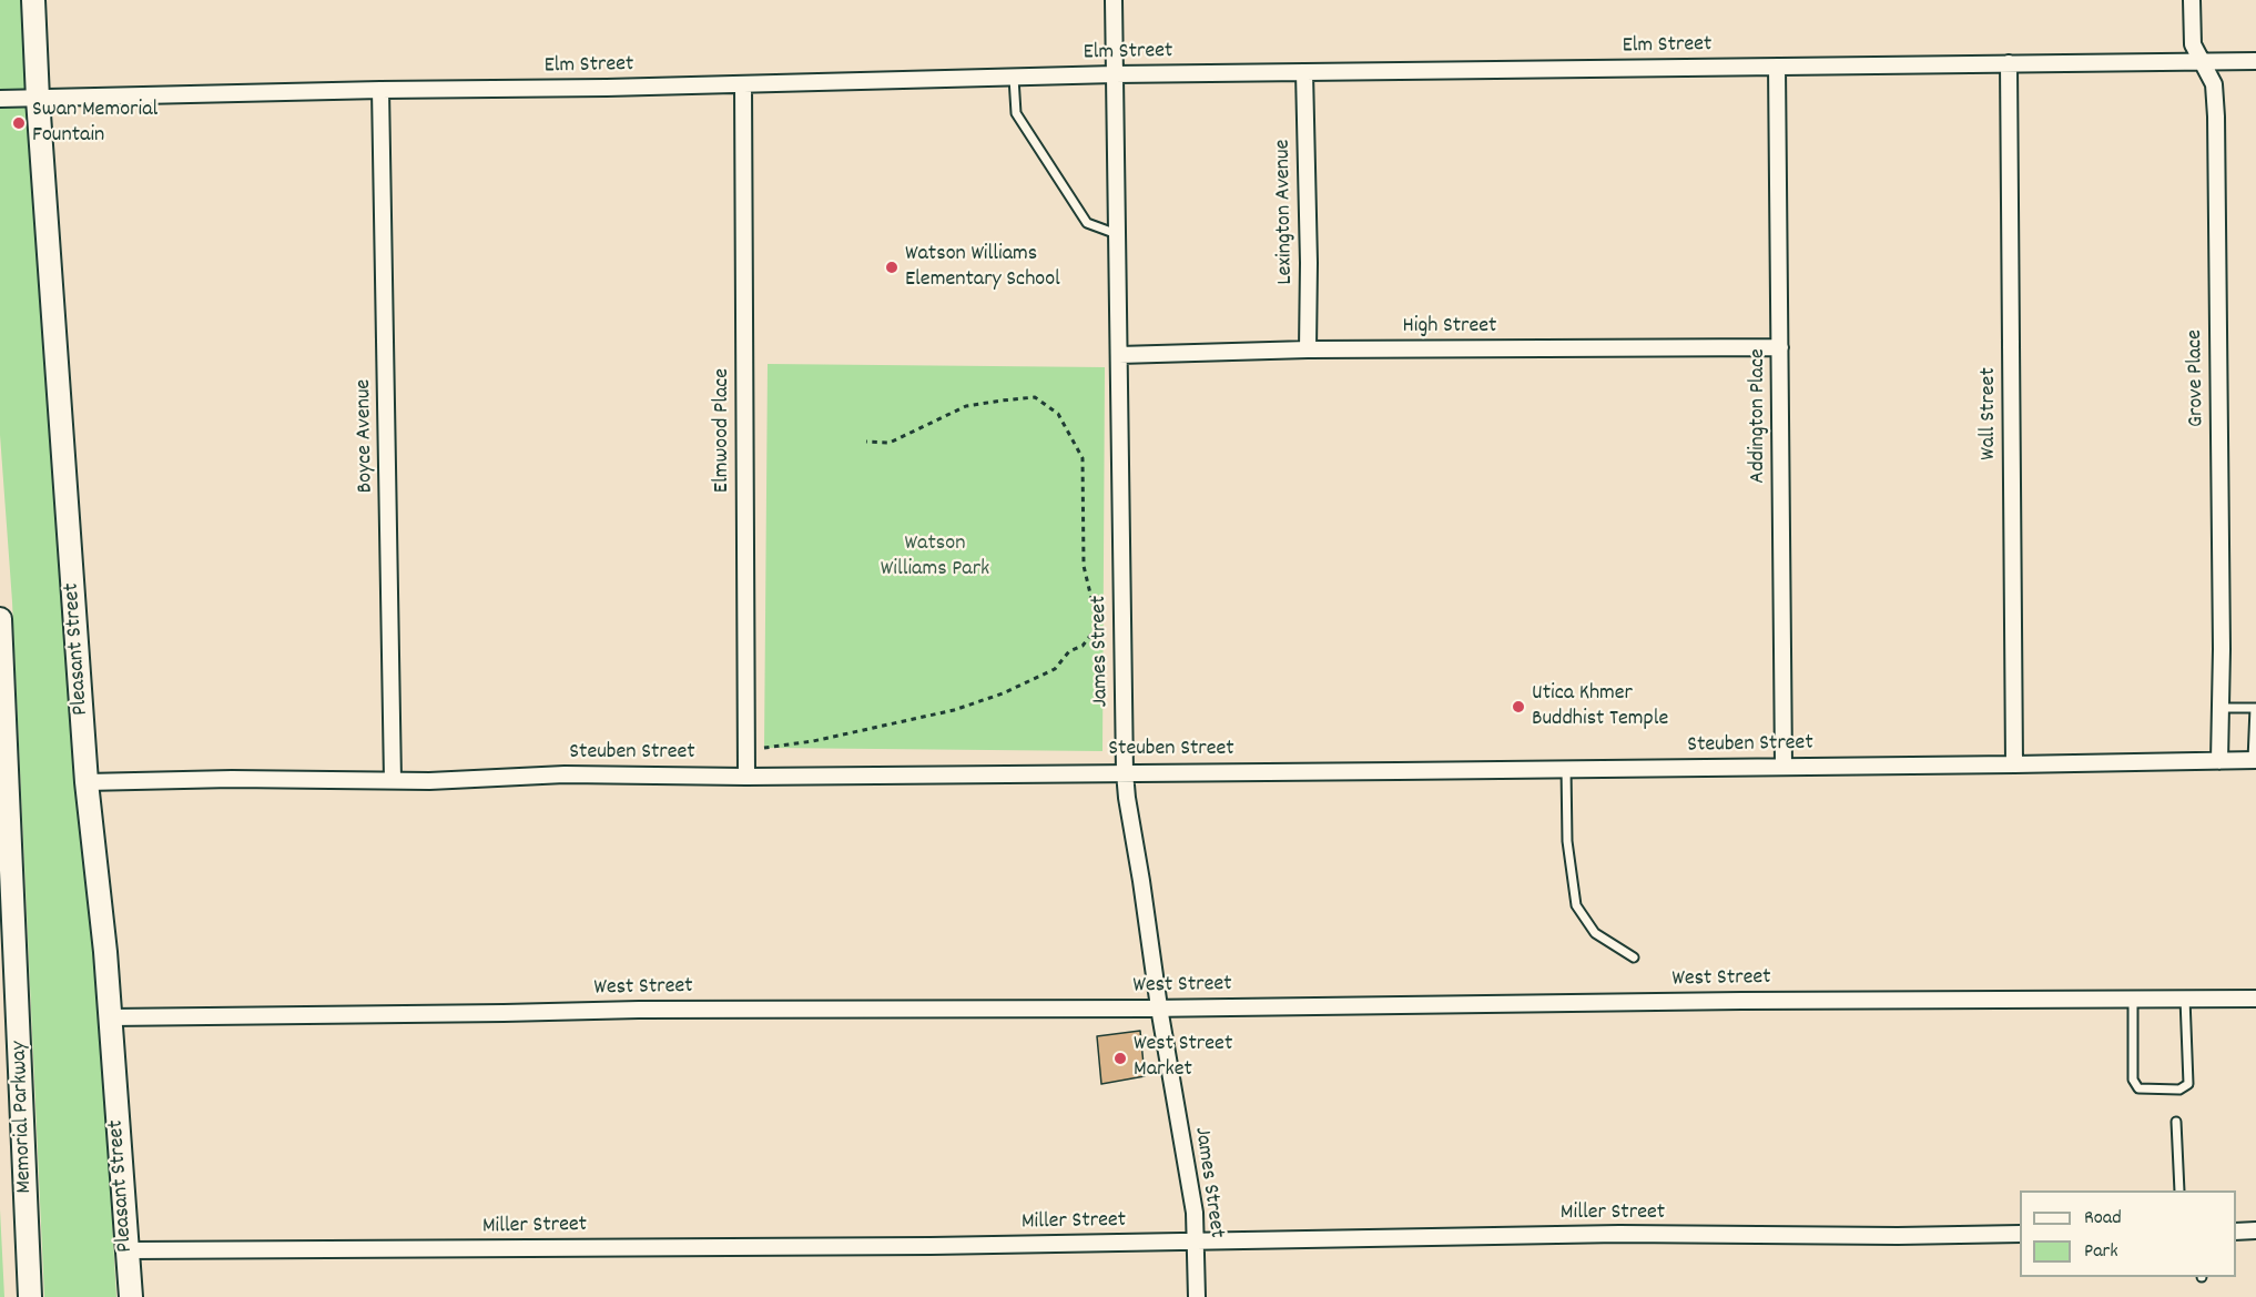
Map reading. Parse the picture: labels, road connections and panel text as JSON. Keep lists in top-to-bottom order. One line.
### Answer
{"streets":{"street":["Elm Street","Lexington Avenue","High Street","Grove Place","Wall Street","Addington Place","Elmwood Place","Boyce Avenue","Pleasant Street","James Street","Steuben Street","West Street","Memorial Parkway","Miller Street"]},"crossings":[["Elm Street","Lexington Avenue"],["Elm Street","Grove Place"],["Elm Street","Wall Street"],["Elm Street","Addington Place"],["Elm Street","Elmwood Place"],["Elm Street","Boyce Avenue"],["Elm Street","Pleasant Street"],["Elm Street","James Street"],["Lexington Avenue","High Street"],["High Street","Addington Place"],["High Street","James Street"],["Grove Place","Steuben Street"],["Wall Street","Steuben Street"],["Addington Place","Steuben Street"],["Elmwood Place","Steuben Street"],["Boyce Avenue","Steuben Street"],["Pleasant Street","Steuben Street"],["Pleasant Street","West Street"],["Pleasant Street","Miller Street"],["James Street","Steuben Street"],["James Street","West Street"],["James Street","Miller Street"]],"parks":["Watson Williams Park"],"places":["Swan Memorial Fountain","Watson Williams Elementary School","Utica Khmer Buddhist Temple","West Street Market"],"legend":["Road","Park"]}
